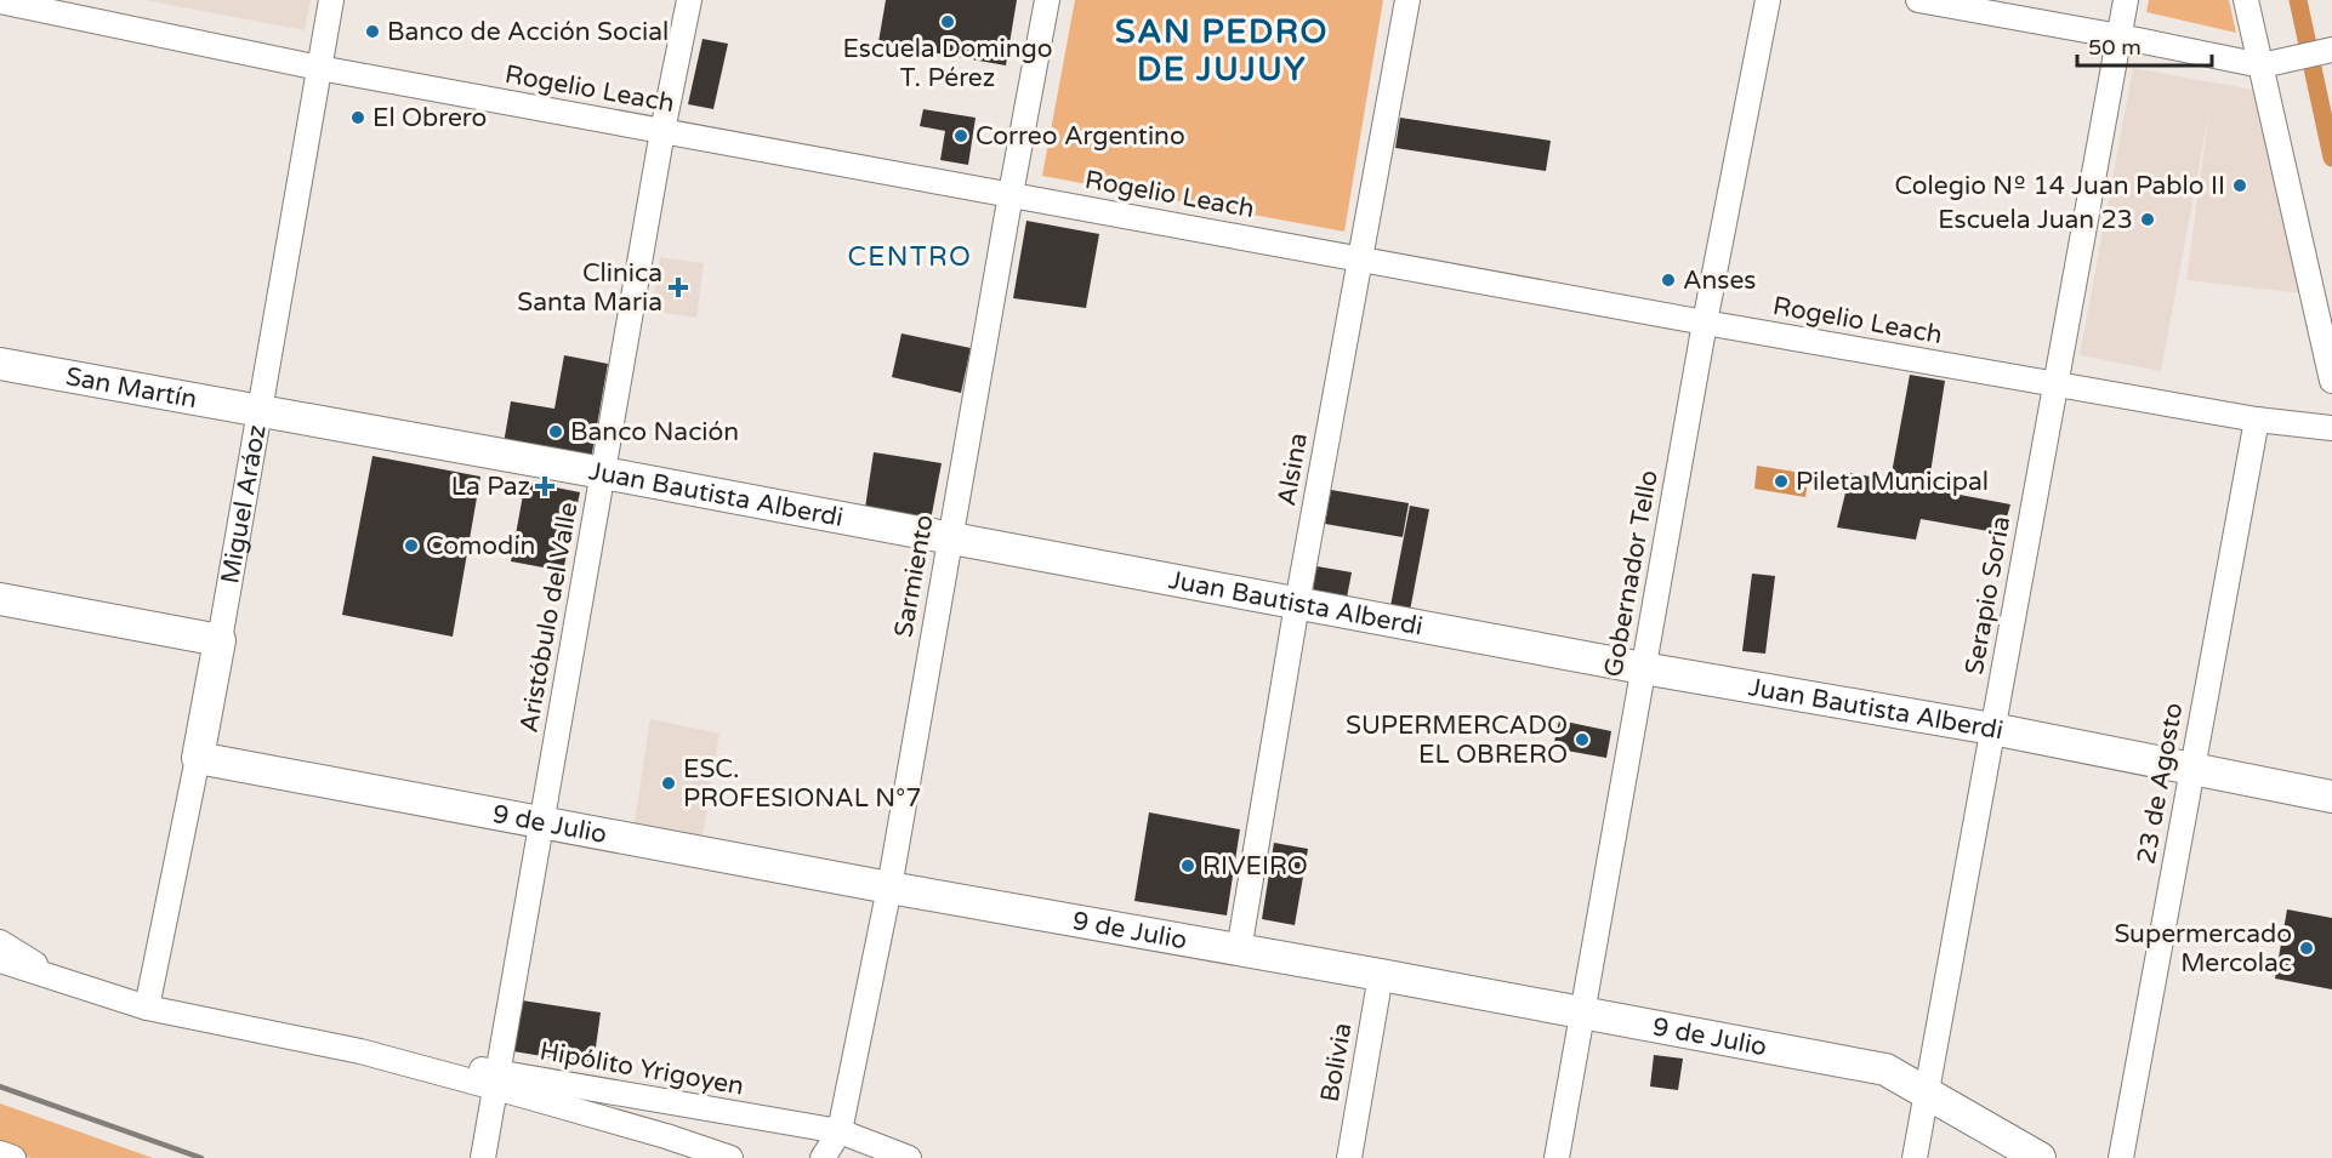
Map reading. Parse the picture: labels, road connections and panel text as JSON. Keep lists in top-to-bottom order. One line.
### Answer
{"streets":{"main road":["San Martín","Juan Bautista Alberdi","Miguel Aráoz","9 de Julio"],"street":["Rogelio Leach","Alsina","Gobernador Tello","Sarmiento","Serapio Soria","Aristóbulo del Valle","23 de Agosto","Bolivia","Hipólito Yrigoyen"]},"crossings":[["Rogelio Leach","Alsina"],["Rogelio Leach","Miguel Aráoz"],["Rogelio Leach","Gobernador Tello"],["Rogelio Leach","Sarmiento"],["Rogelio Leach","Serapio Soria"],["Rogelio Leach","Aristóbulo del Valle"],["Rogelio Leach","23 de Agosto"],["San Martín","Juan Bautista Alberdi"],["San Martín","Miguel Aráoz"],["Alsina","Juan Bautista Alberdi"],["Alsina","9 de Julio"],["Juan Bautista Alberdi","Miguel Aráoz"],["Juan Bautista Alberdi","Gobernador Tello"],["Juan Bautista Alberdi","Sarmiento"],["Juan Bautista Alberdi","Serapio Soria"],["Juan Bautista Alberdi","Aristóbulo del Valle"],["Juan Bautista Alberdi","23 de Agosto"],["Miguel Aráoz","9 de Julio"],["Miguel Aráoz","Hipólito Yrigoyen"],["Gobernador Tello","9 de Julio"],["Sarmiento","9 de Julio"],["Sarmiento","Hipólito Yrigoyen"],["Serapio Soria","9 de Julio"],["Aristóbulo del Valle","9 de Julio"],["Aristóbulo del Valle","Hipólito Yrigoyen"],["9 de Julio","Bolivia"]],"districts":["SAN PEDRO DE JUJUY","CENTRO"],"places":{"other":["Escuela Domingo T. Pérez","Banco de Acción Social","El Obrero","Correo Argentino","Colegio Nº 14 Juan Pablo II","Escuela Juan 23","Anses","Banco Nación","Pileta Municipal","Comodín","SUPERMERCADO EL OBRERO","ESC. PROFESIONAL N°7","RIVEIRO","Supermercado Mercolac"],"health":["Clinica Santa Maria","La Paz"]},"scale_bar":"50 m"}
